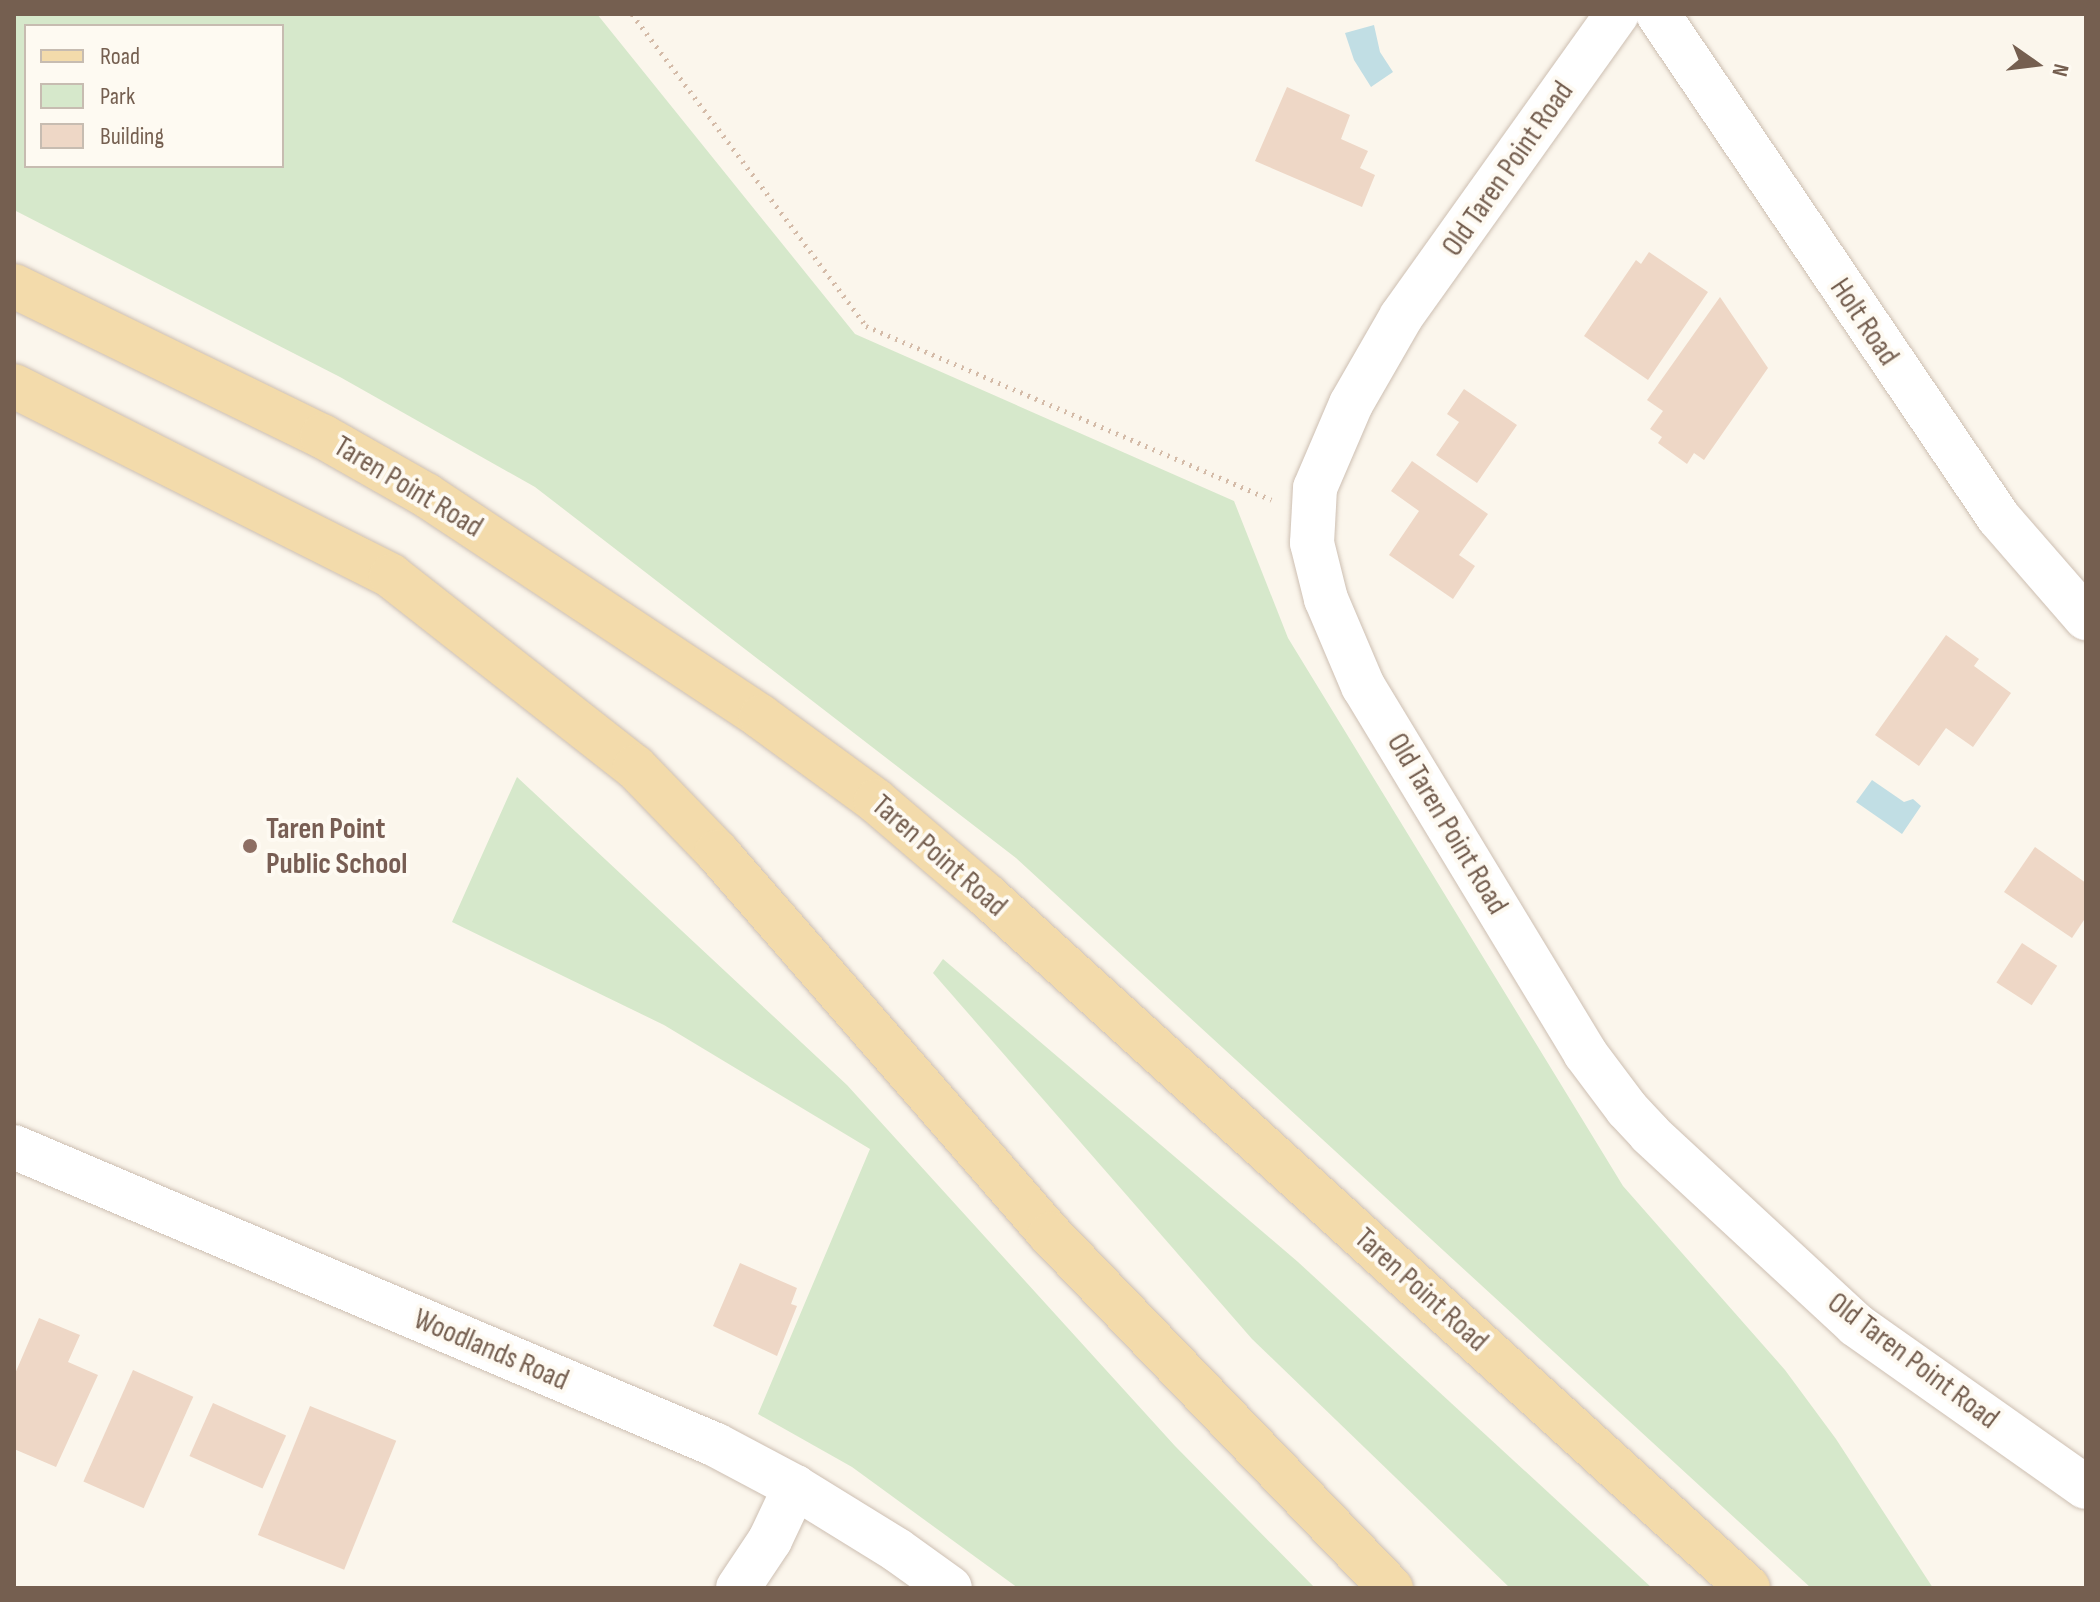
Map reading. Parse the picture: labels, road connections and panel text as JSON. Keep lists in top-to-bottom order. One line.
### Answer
{"streets":{"main road":["Taren Point Road"],"street":["Old Taren Point Road","Holt Road","Woodlands Road"]},"places":["Taren Point Public School"],"legend":["Road","Park","Building"],"north":"right"}
